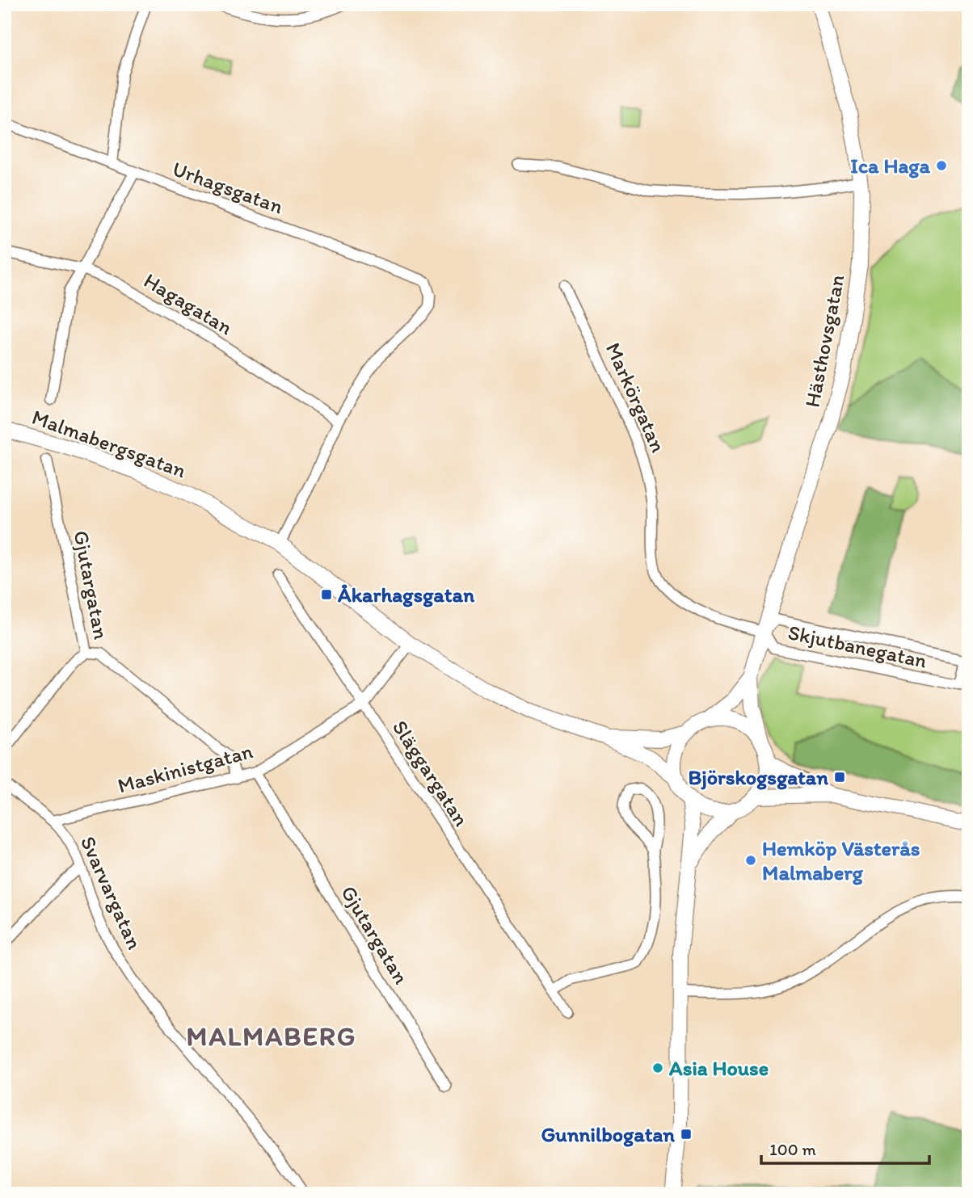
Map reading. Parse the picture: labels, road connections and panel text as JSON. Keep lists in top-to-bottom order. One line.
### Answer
{"streets":{"main road":["Hästhovsgatan","Malmabergsgatan"],"street":["Urhagsgatan","Hagagatan","Markörgatan","Gjutargatan","Skjutbanegatan","Maskinistgatan","Släggargatan","Svarvargatan"]},"crossings":[["Urhagsgatan","Hagagatan"],["Hästhovsgatan","Markörgatan"],["Hästhovsgatan","Malmabergsgatan"],["Hästhovsgatan","Skjutbanegatan"],["Markörgatan","Skjutbanegatan"],["Malmabergsgatan","Maskinistgatan"],["Gjutargatan","Maskinistgatan"],["Maskinistgatan","Släggargatan"],["Maskinistgatan","Svarvargatan"]],"districts":["MALMABERG"],"places":{"other":["Ica Haga","Hemköp Västerås Malmaberg","Asia House"],"transit":["Åkarhagsgatan","Björskogsgatan","Gunnilbogatan"]},"scale_bar":"100 m"}
